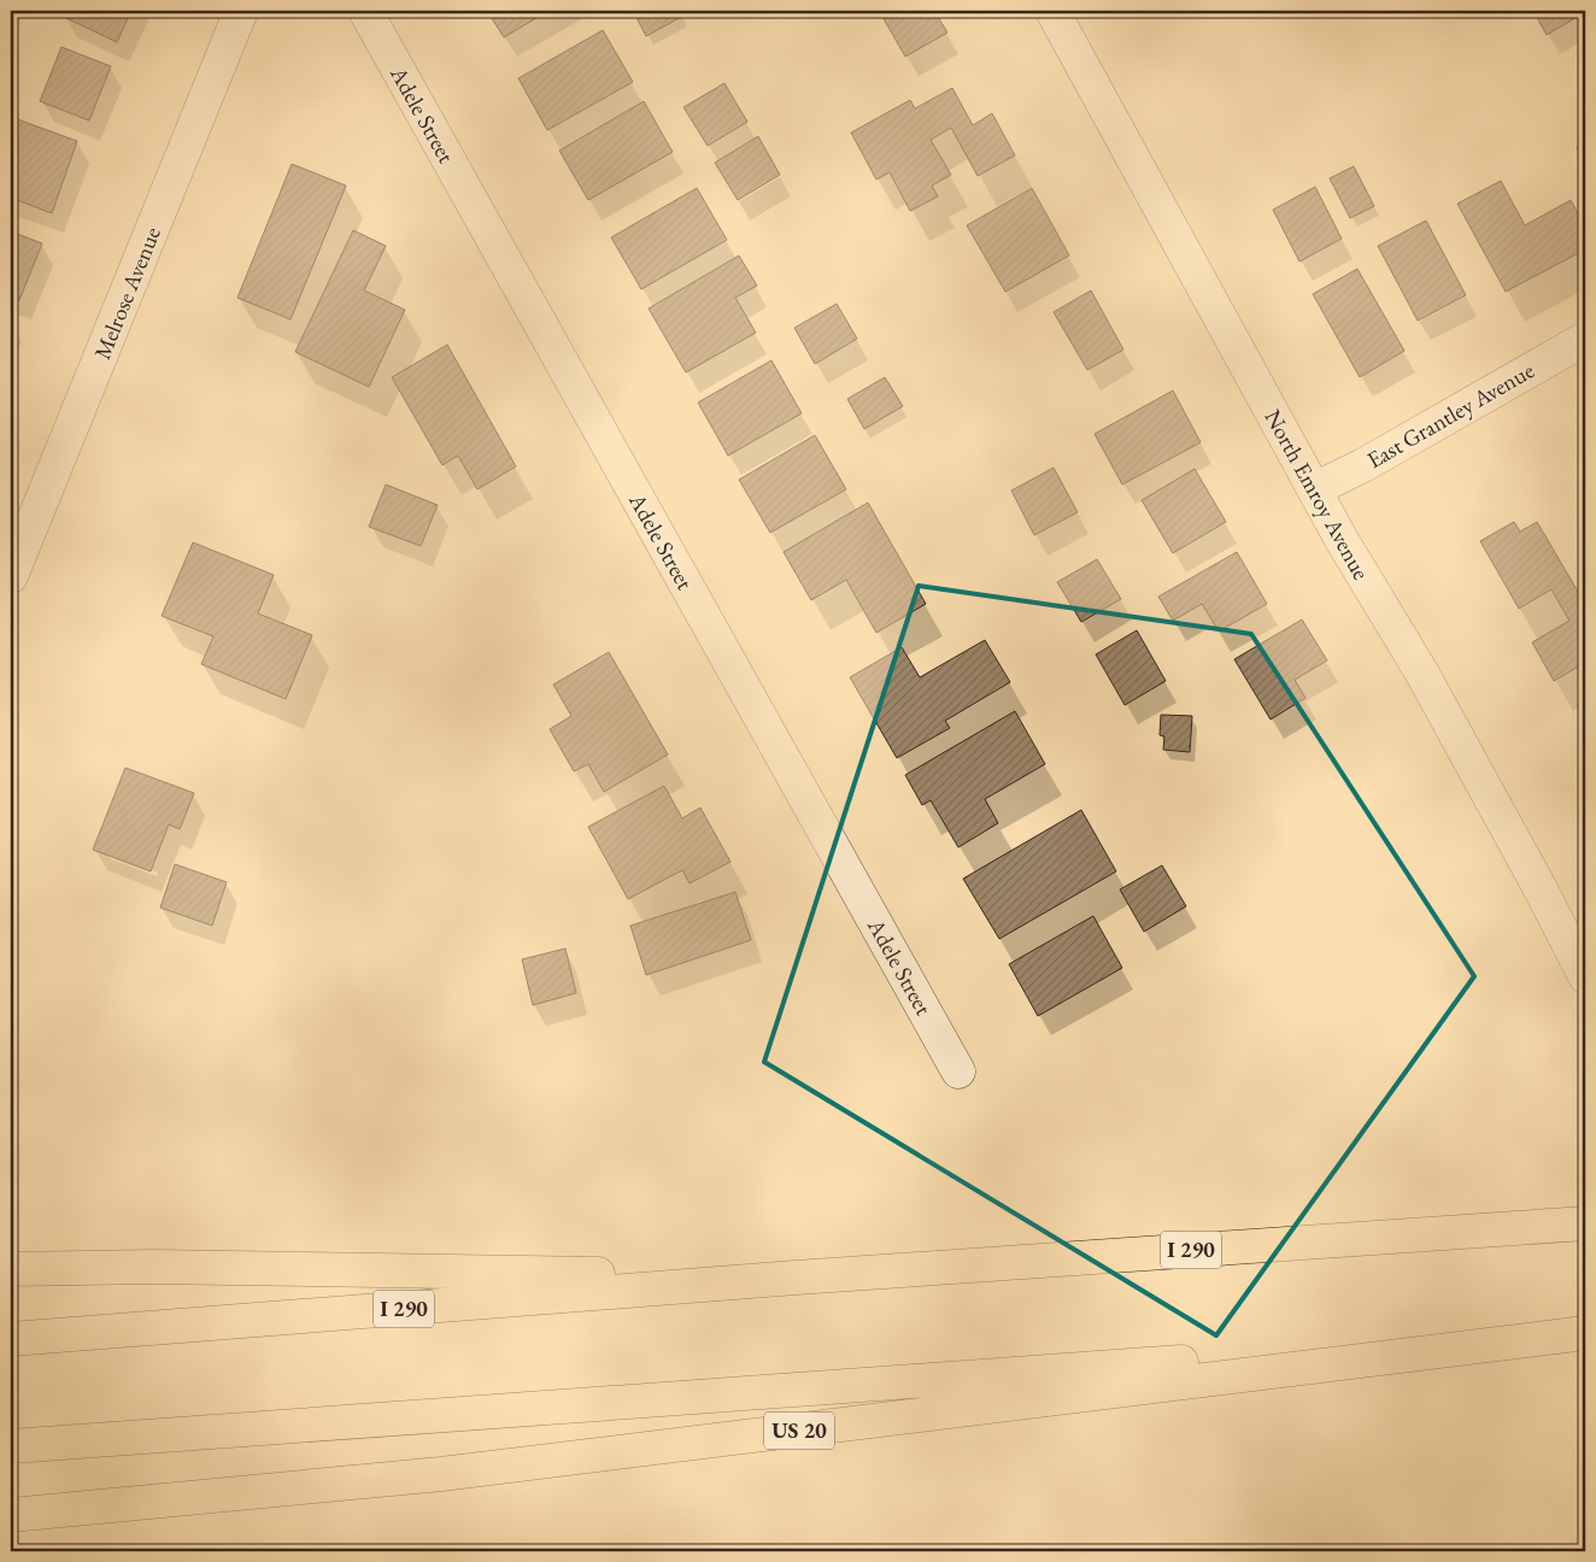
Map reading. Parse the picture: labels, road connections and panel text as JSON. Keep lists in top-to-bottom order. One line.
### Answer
{"streets":{"highway":["I 290","US 20"],"street":["Adele Street","Melrose Avenue","East Grantley Avenue","North Emroy Avenue"]},"crossings":[["East Grantley Avenue","North Emroy Avenue"]]}
